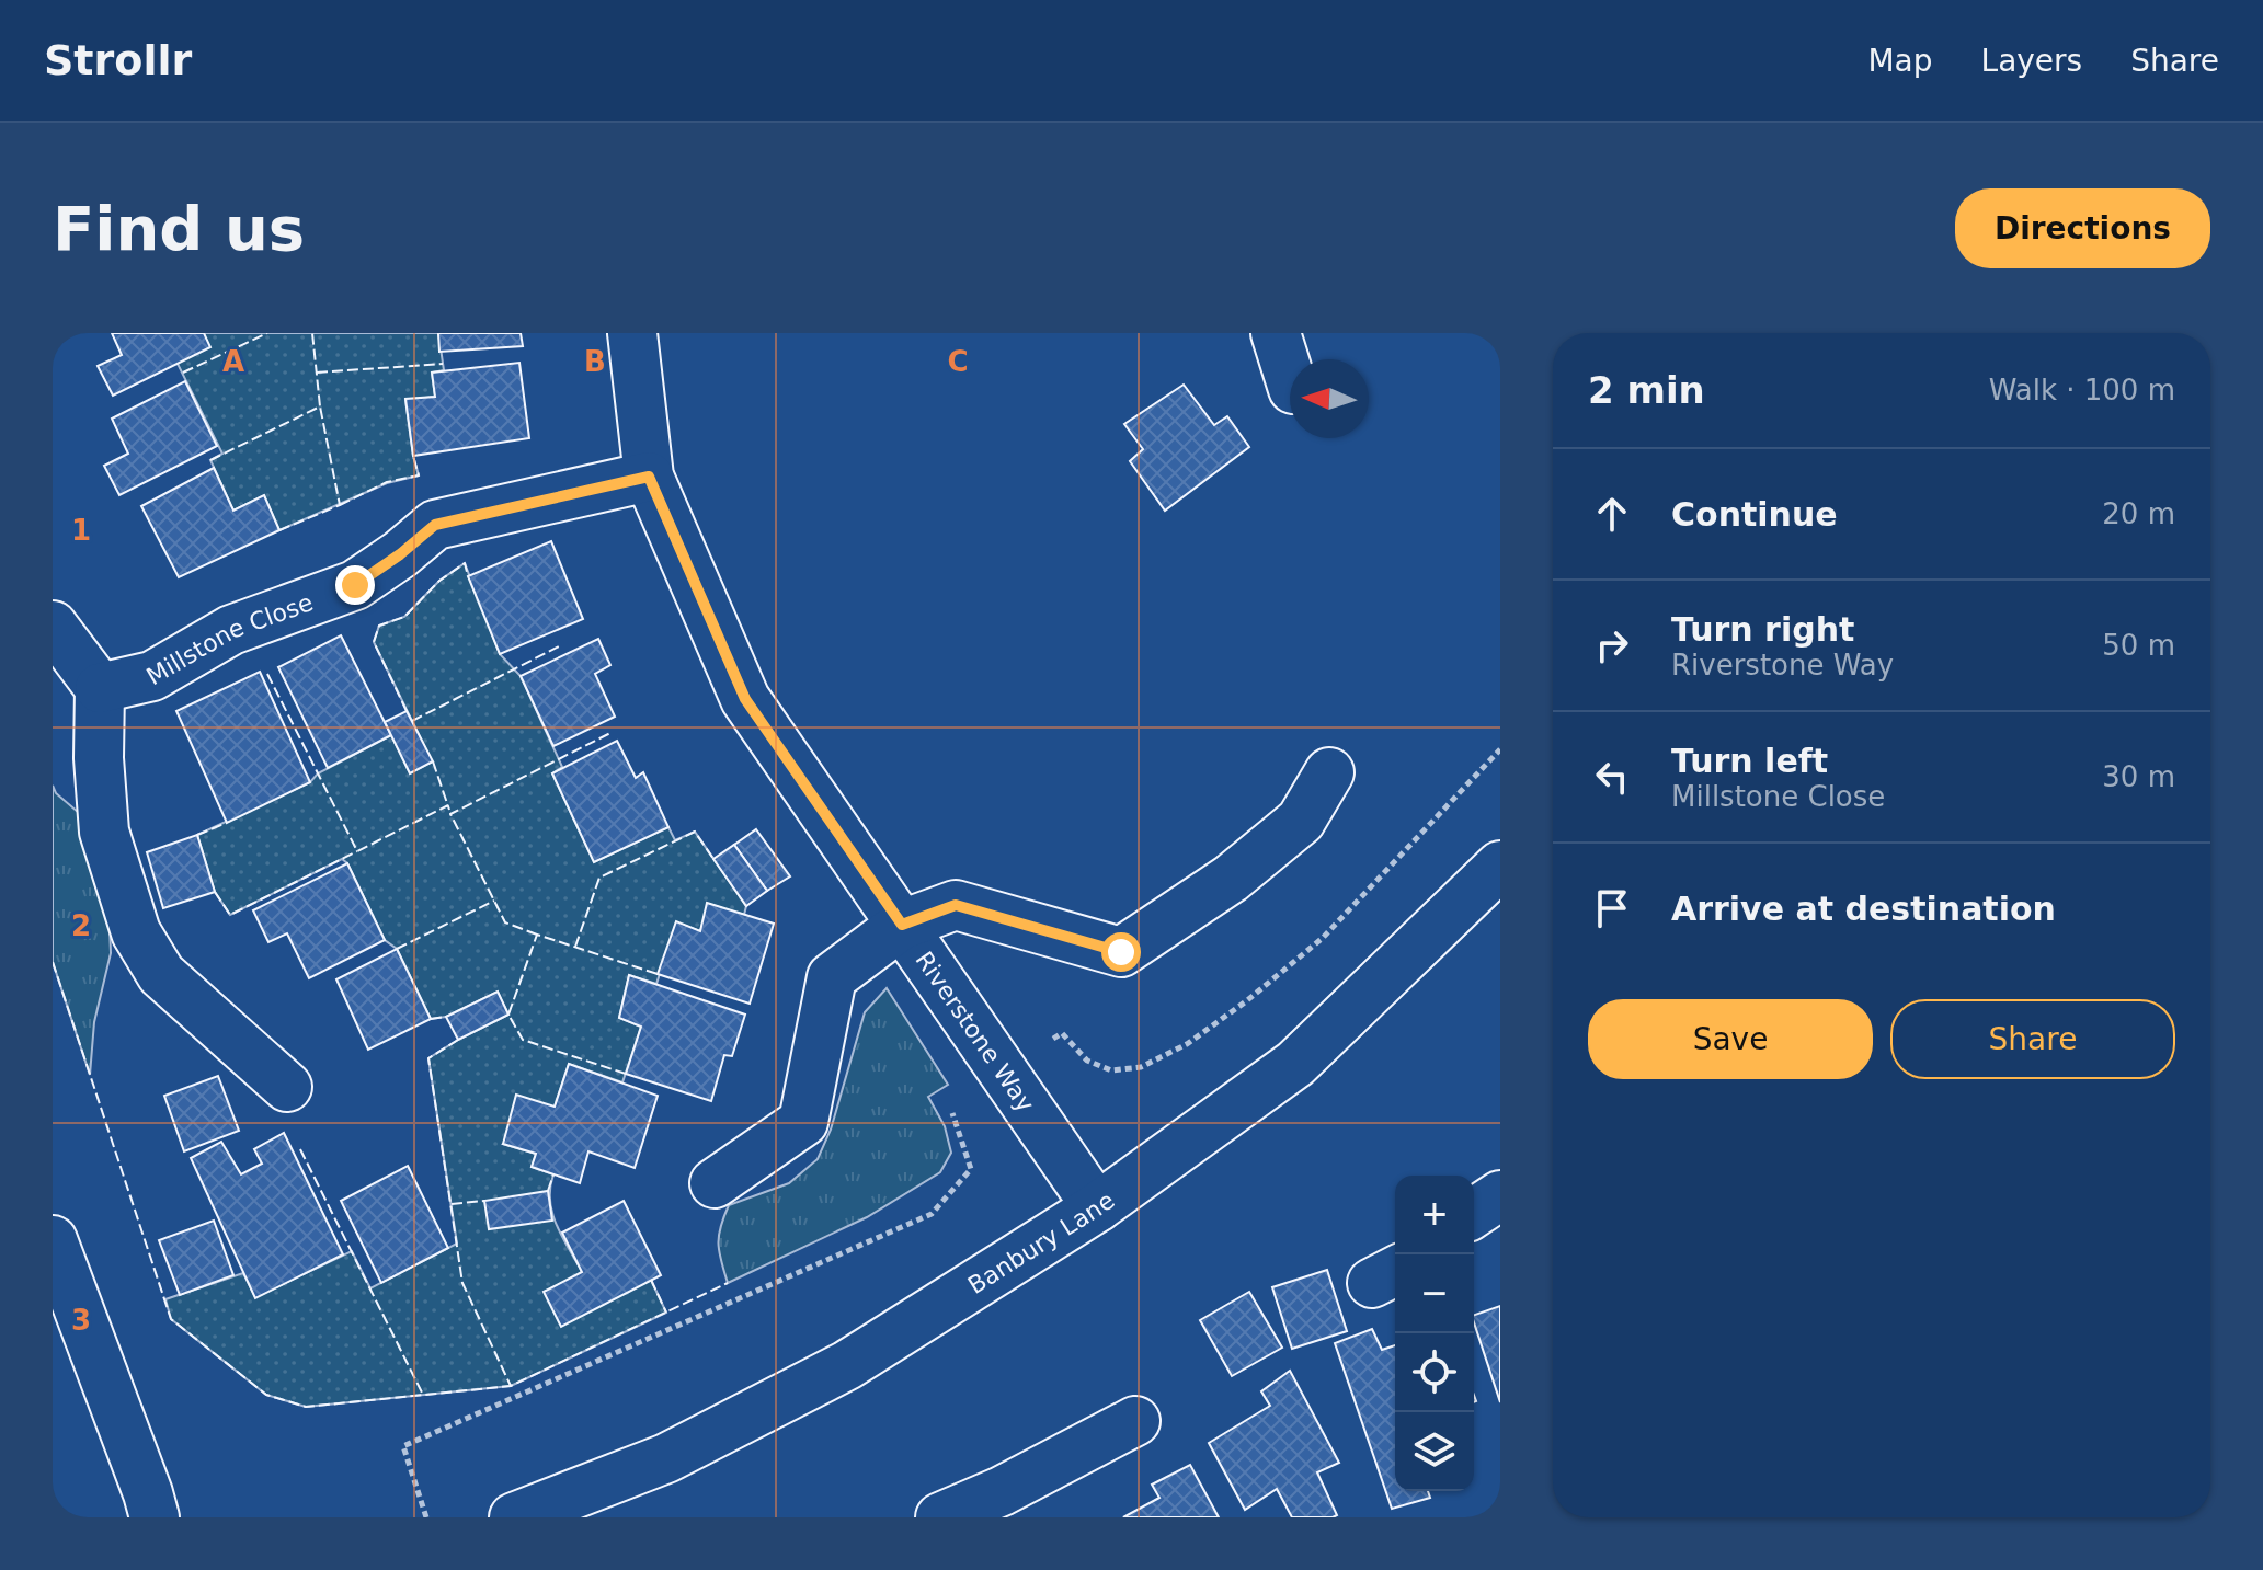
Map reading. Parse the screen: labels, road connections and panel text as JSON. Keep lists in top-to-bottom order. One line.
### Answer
{"streets":{"street":["Millstone Close","Riverstone Way","Banbury Lane"]},"crossings":[["Millstone Close","Riverstone Way"],["Riverstone Way","Banbury Lane"]],"north":"left","page":{"header":"Strollr","nav":["Map","Layers","Share"],"buttons":["Directions",["Save","Share"]],"title":"Find us","heading":["2 min","Walk · 100 m"],"list":[["Continue","20 m"],["Turn right","Riverstone Way","50 m"],["Turn left","Millstone Close","30 m"],"Arrive at destination"],"map_buttons":["+","−"]},"grid":{"columns":["A","B","C"],"rows":["1","2","3"]}}
